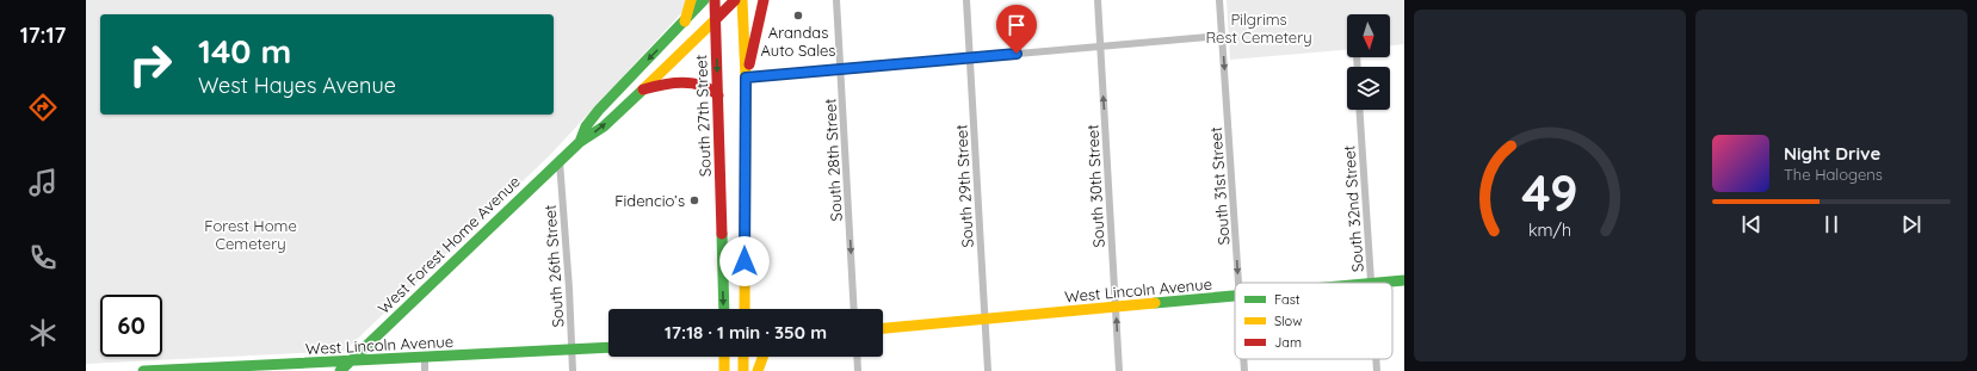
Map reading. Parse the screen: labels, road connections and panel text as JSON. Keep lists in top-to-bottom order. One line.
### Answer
{"streets":{"main road":["South 27th Street","West Forest Home Avenue","West Lincoln Avenue"],"street":["South 28th Street","South 29th Street","South 30th Street","South 31st Street","South 32nd Street","South 26th Street"]},"crossings":[["South 27th Street","West Forest Home Avenue"],["South 29th Street","West Lincoln Avenue"],["South 30th Street","West Lincoln Avenue"],["West Forest Home Avenue","South 26th Street"],["West Forest Home Avenue","West Lincoln Avenue"],["South 26th Street","West Lincoln Avenue"]],"one_way":["South 28th Street","South 30th Street","South 31st Street"],"parks":["Pilgrims Rest Cemetery","Forest Home Cemetery"],"places":["Arandas Auto Sales","Fidencio’s"],"legend":["Fast","Slow","Jam"],"north":"bottom","page":{"tabs":"17:17","turn":["140 m","West Hayes Avenue"],"song":["Night Drive","The Halogens"],"limit":"60","trip":"17:18 · 1 min · 350 m","gauge":["49","km/h"]}}
